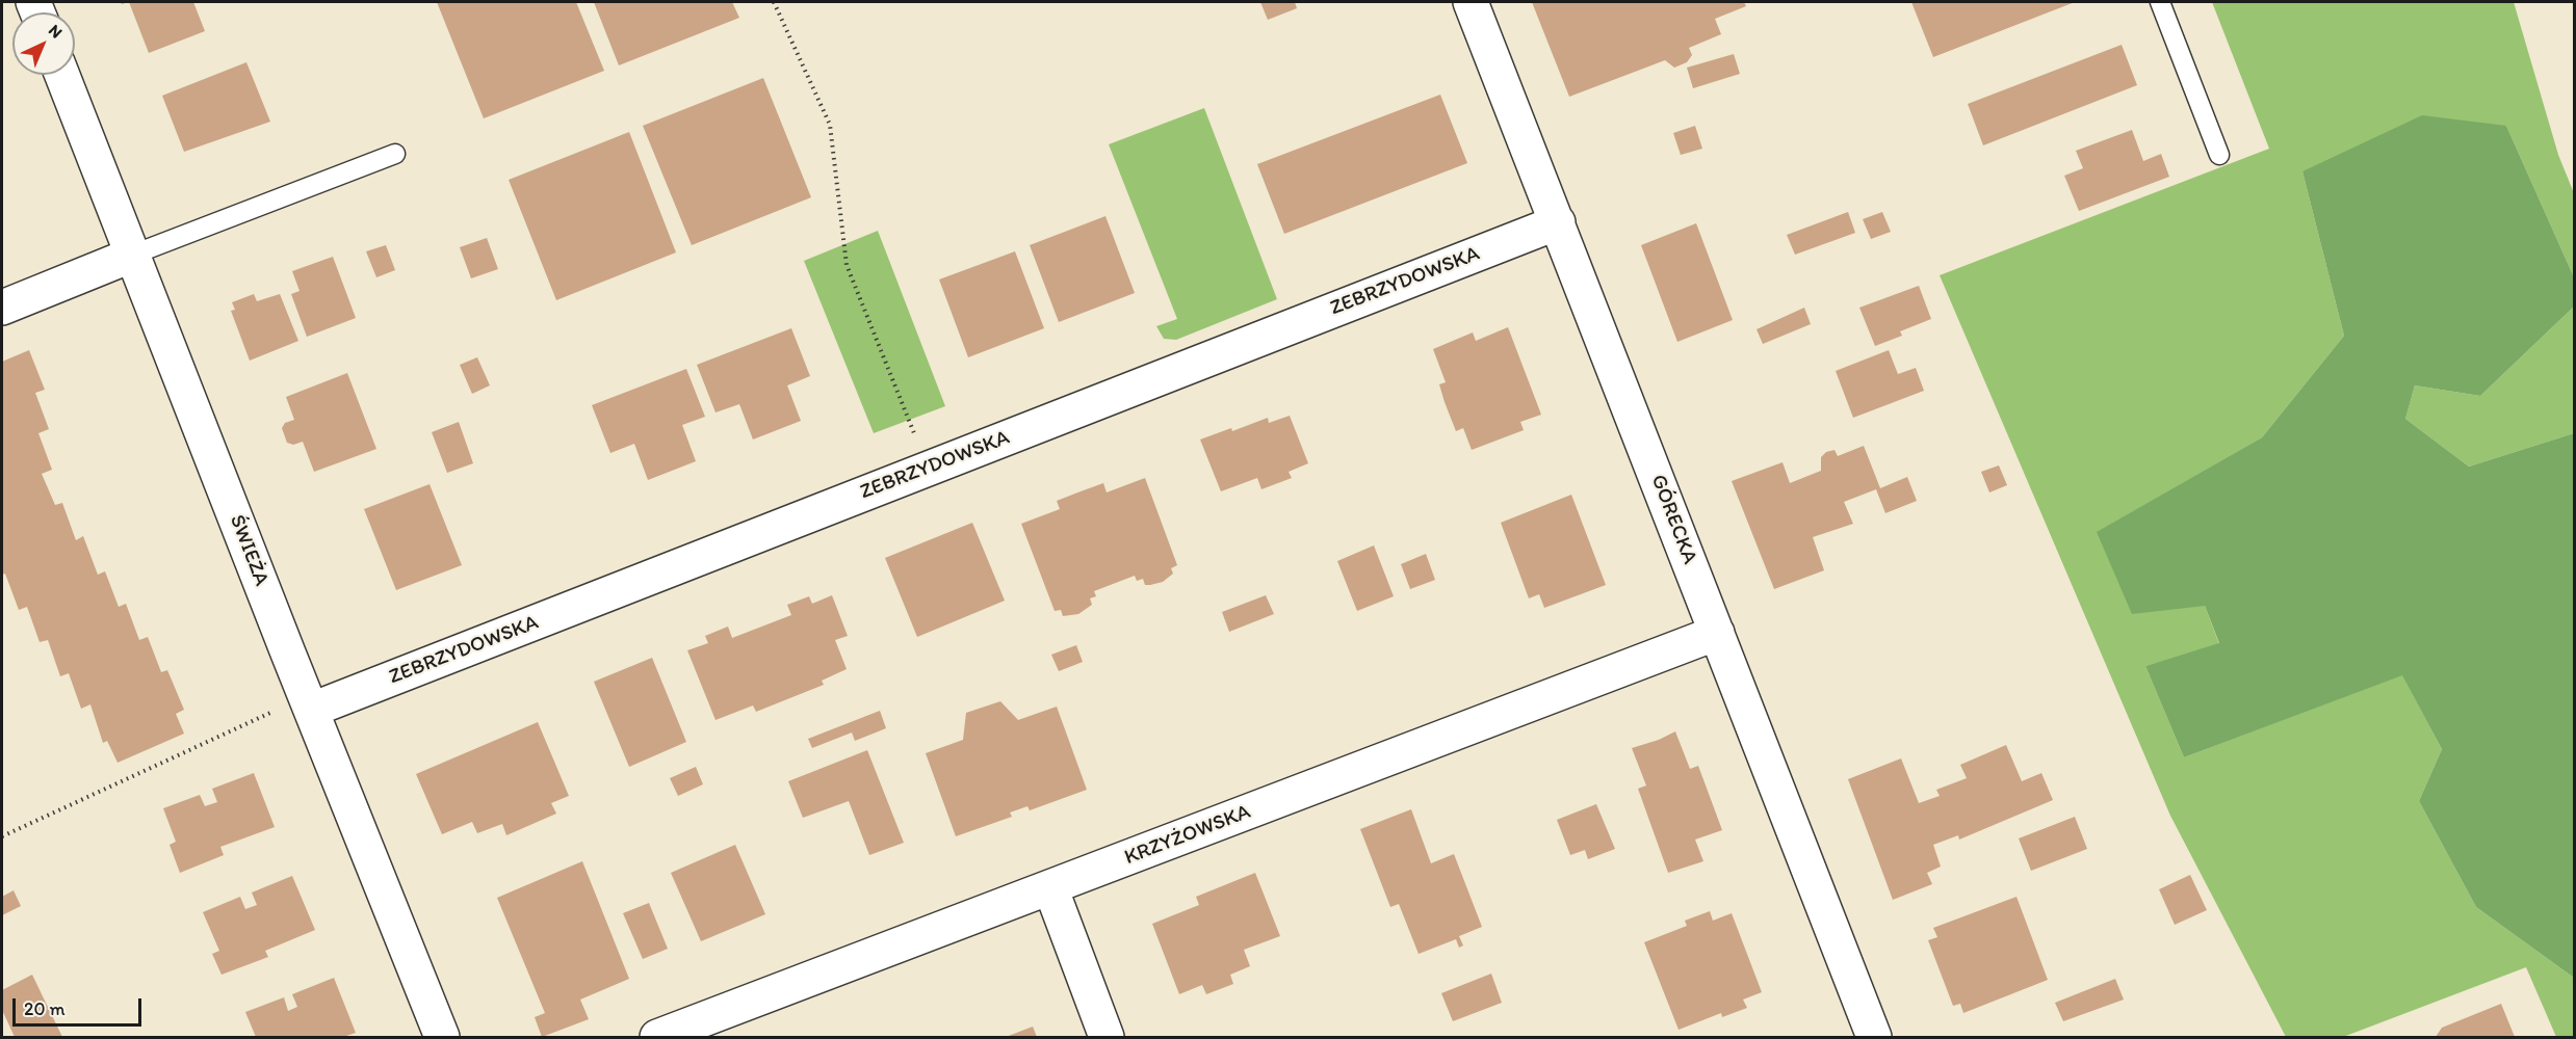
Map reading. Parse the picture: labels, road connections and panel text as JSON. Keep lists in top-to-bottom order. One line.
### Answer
{"streets":{"street":["ZEBRZYDOWSKA","GÓRECKA","ŚWIEŻA","KRZYŻOWSKA"]},"crossings":[["ZEBRZYDOWSKA","GÓRECKA"],["ZEBRZYDOWSKA","ŚWIEŻA"],["GÓRECKA","KRZYŻOWSKA"]],"scale_bar":"20 m","north":"top right"}
